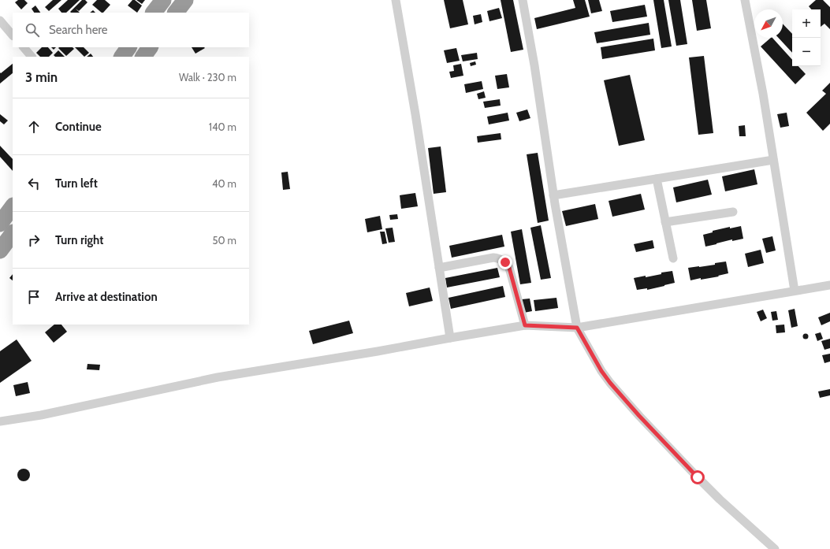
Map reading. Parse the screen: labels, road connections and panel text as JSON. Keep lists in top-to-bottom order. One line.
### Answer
{"north":"bottom left","page":{"map_buttons":["+","−"],"search":"Search here","heading":["3 min","Walk · 230 m"],"list":[["Continue","140 m"],["Turn left","40 m"],["Turn right","50 m"],"Arrive at destination"]}}
